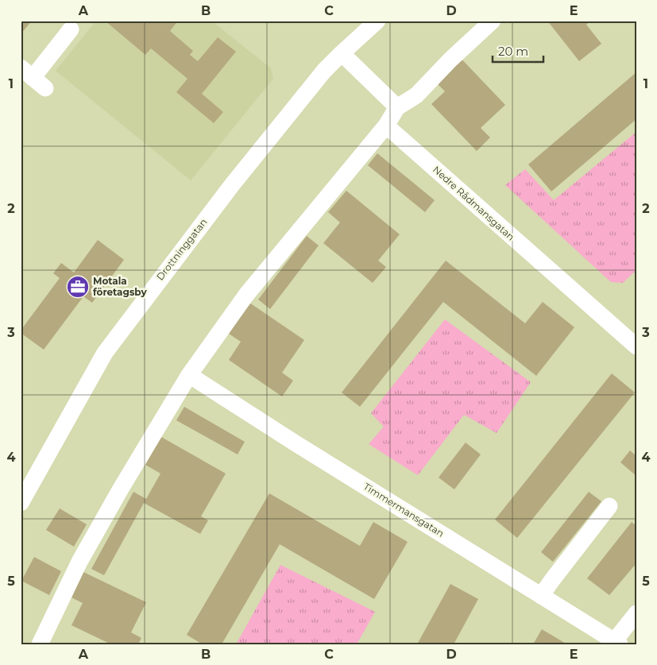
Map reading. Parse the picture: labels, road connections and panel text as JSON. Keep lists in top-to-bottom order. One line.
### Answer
{"streets":{"street":["Nedre Rådmansgatan","Drottninggatan","Timmermansgatan"]},"places":{"office":["Motala företagsby"]},"scale_bar":"20 m","grid":{"columns":["A","B","C","D","E"],"rows":["1","2","3","4","5"]}}
